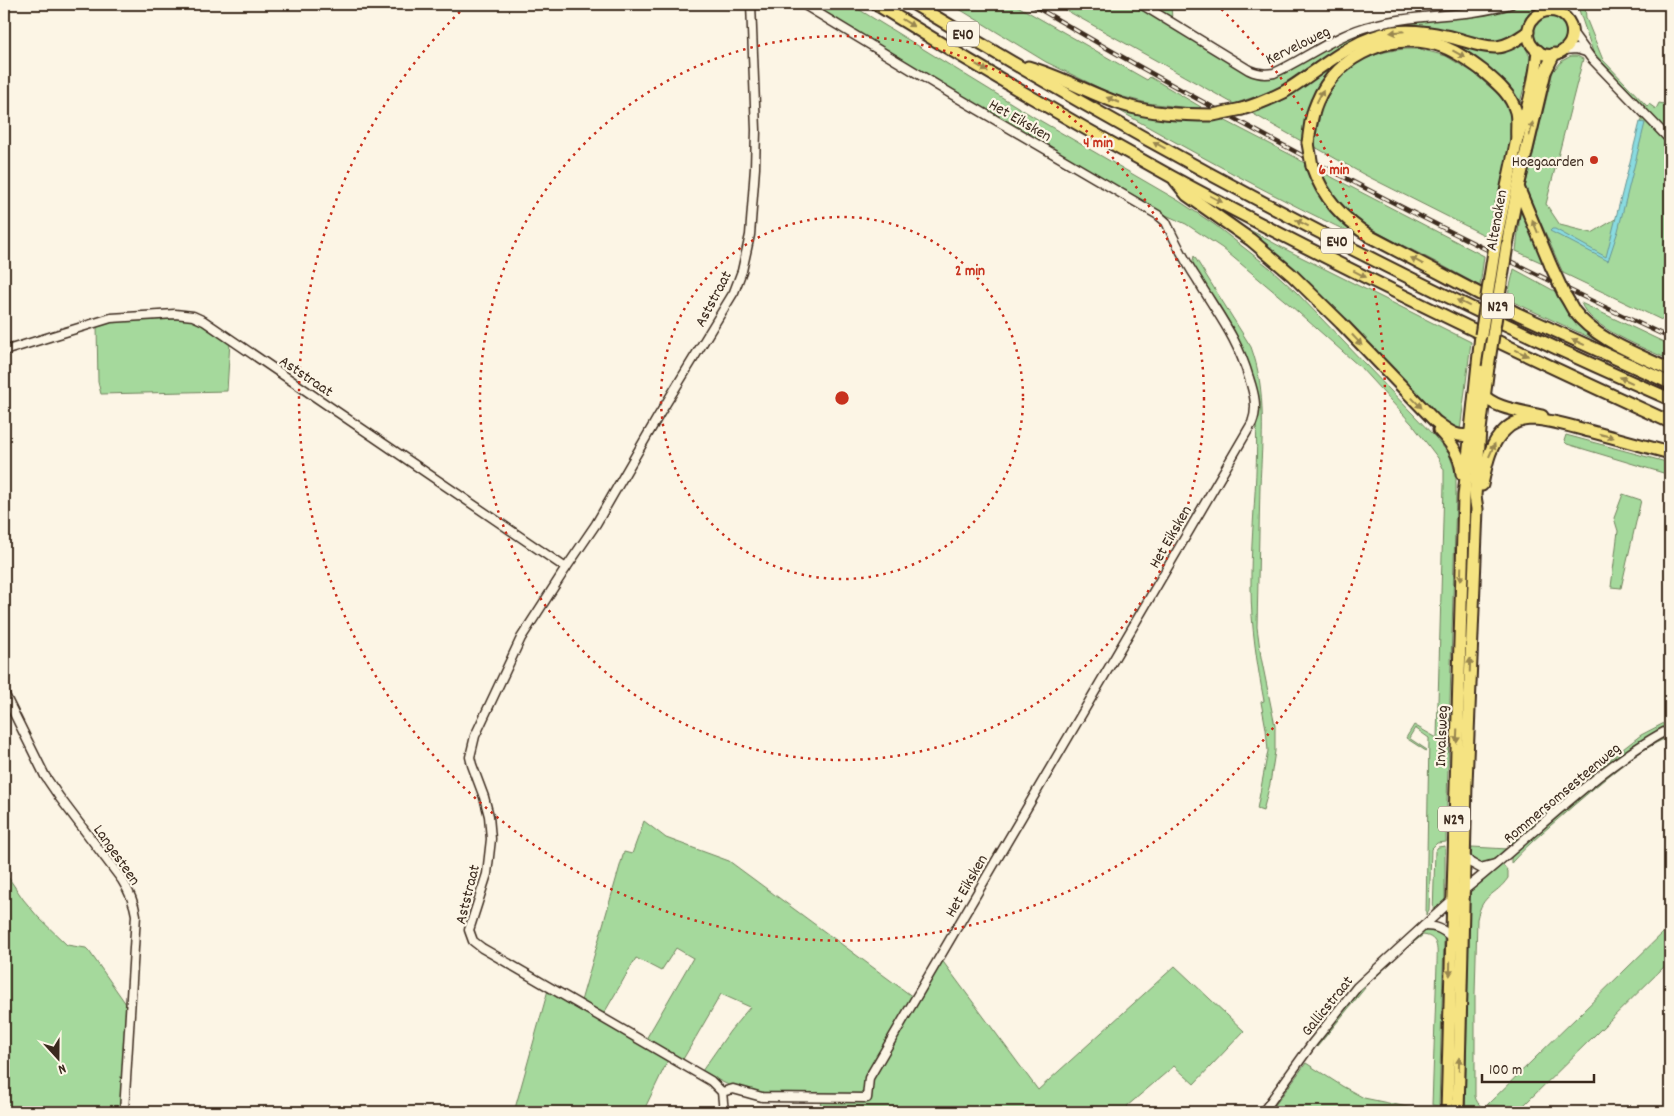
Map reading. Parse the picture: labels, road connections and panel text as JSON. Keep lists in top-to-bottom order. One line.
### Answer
{"streets":{"highway":["E40","Altenaken","N29","Invalsweg"],"street":["Kerveloweg","Het Eiksken","Aststraat","Rommersomsesteenweg","Langesteen","Gallicstraat"]},"crossings":[["Het Eiksken","Aststraat"],["Altenaken","Invalsweg"],["Invalsweg","Rommersomsesteenweg"],["Invalsweg","Gallicstraat"]],"places":["Hoegaarden"],"scale_bar":"100 m","north":"bottom","rings":["4 min","6 min","2 min"]}
